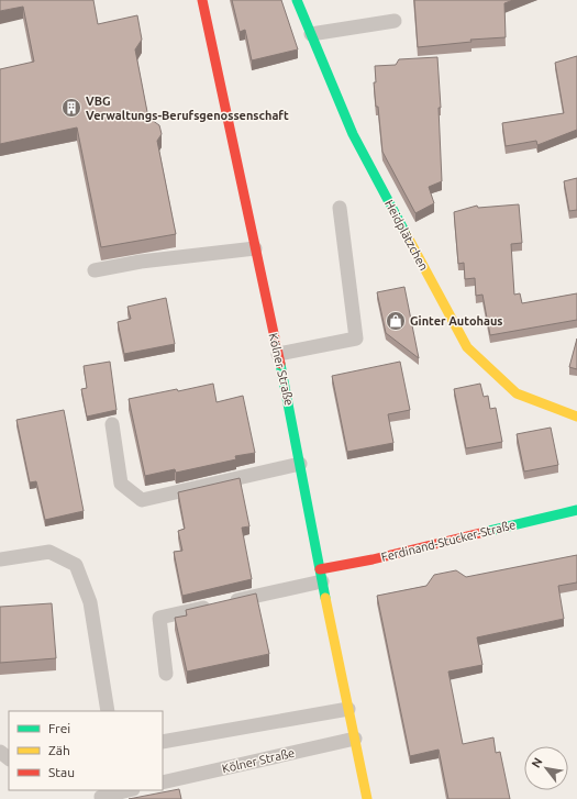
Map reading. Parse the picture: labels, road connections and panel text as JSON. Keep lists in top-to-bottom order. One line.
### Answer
{"streets":{"main road":["Heidplätzchen","Kölner Straße","Ferdinand-Stucker-Straße"]},"crossings":[["Kölner Straße","Ferdinand-Stucker-Straße"]],"places":{"building":["VBG Verwaltungs-Berufsgenossenschaft"],"shop":["Ginter Autohaus"]},"legend":["Frei","Zäh","Stau"],"north":"top left"}
